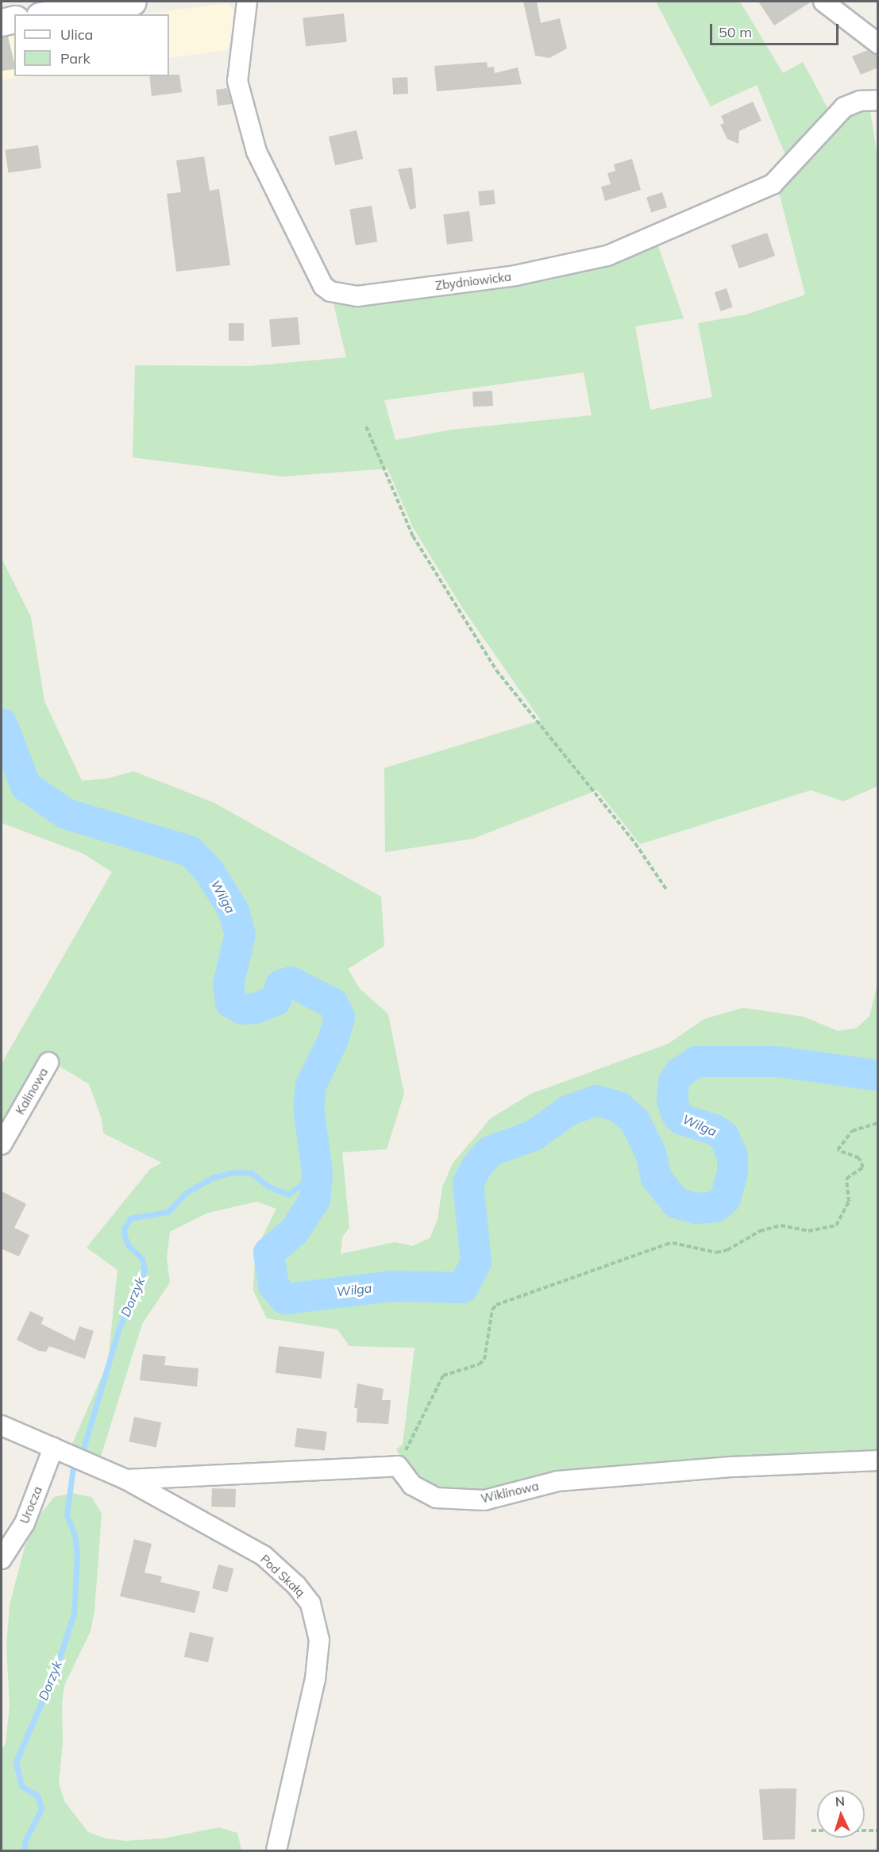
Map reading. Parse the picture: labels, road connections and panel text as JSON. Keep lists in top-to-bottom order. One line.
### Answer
{"streets":{"street":["Zbydniowicka","Kalinowa","Wiklinowa","Urocza","Pod Skałą"]},"crossings":[["Urocza","Pod Skałą"]],"water":["Wilga","Dorzyk"],"legend":["Ulica","Park"],"scale_bar":"50 m","north":"top"}
